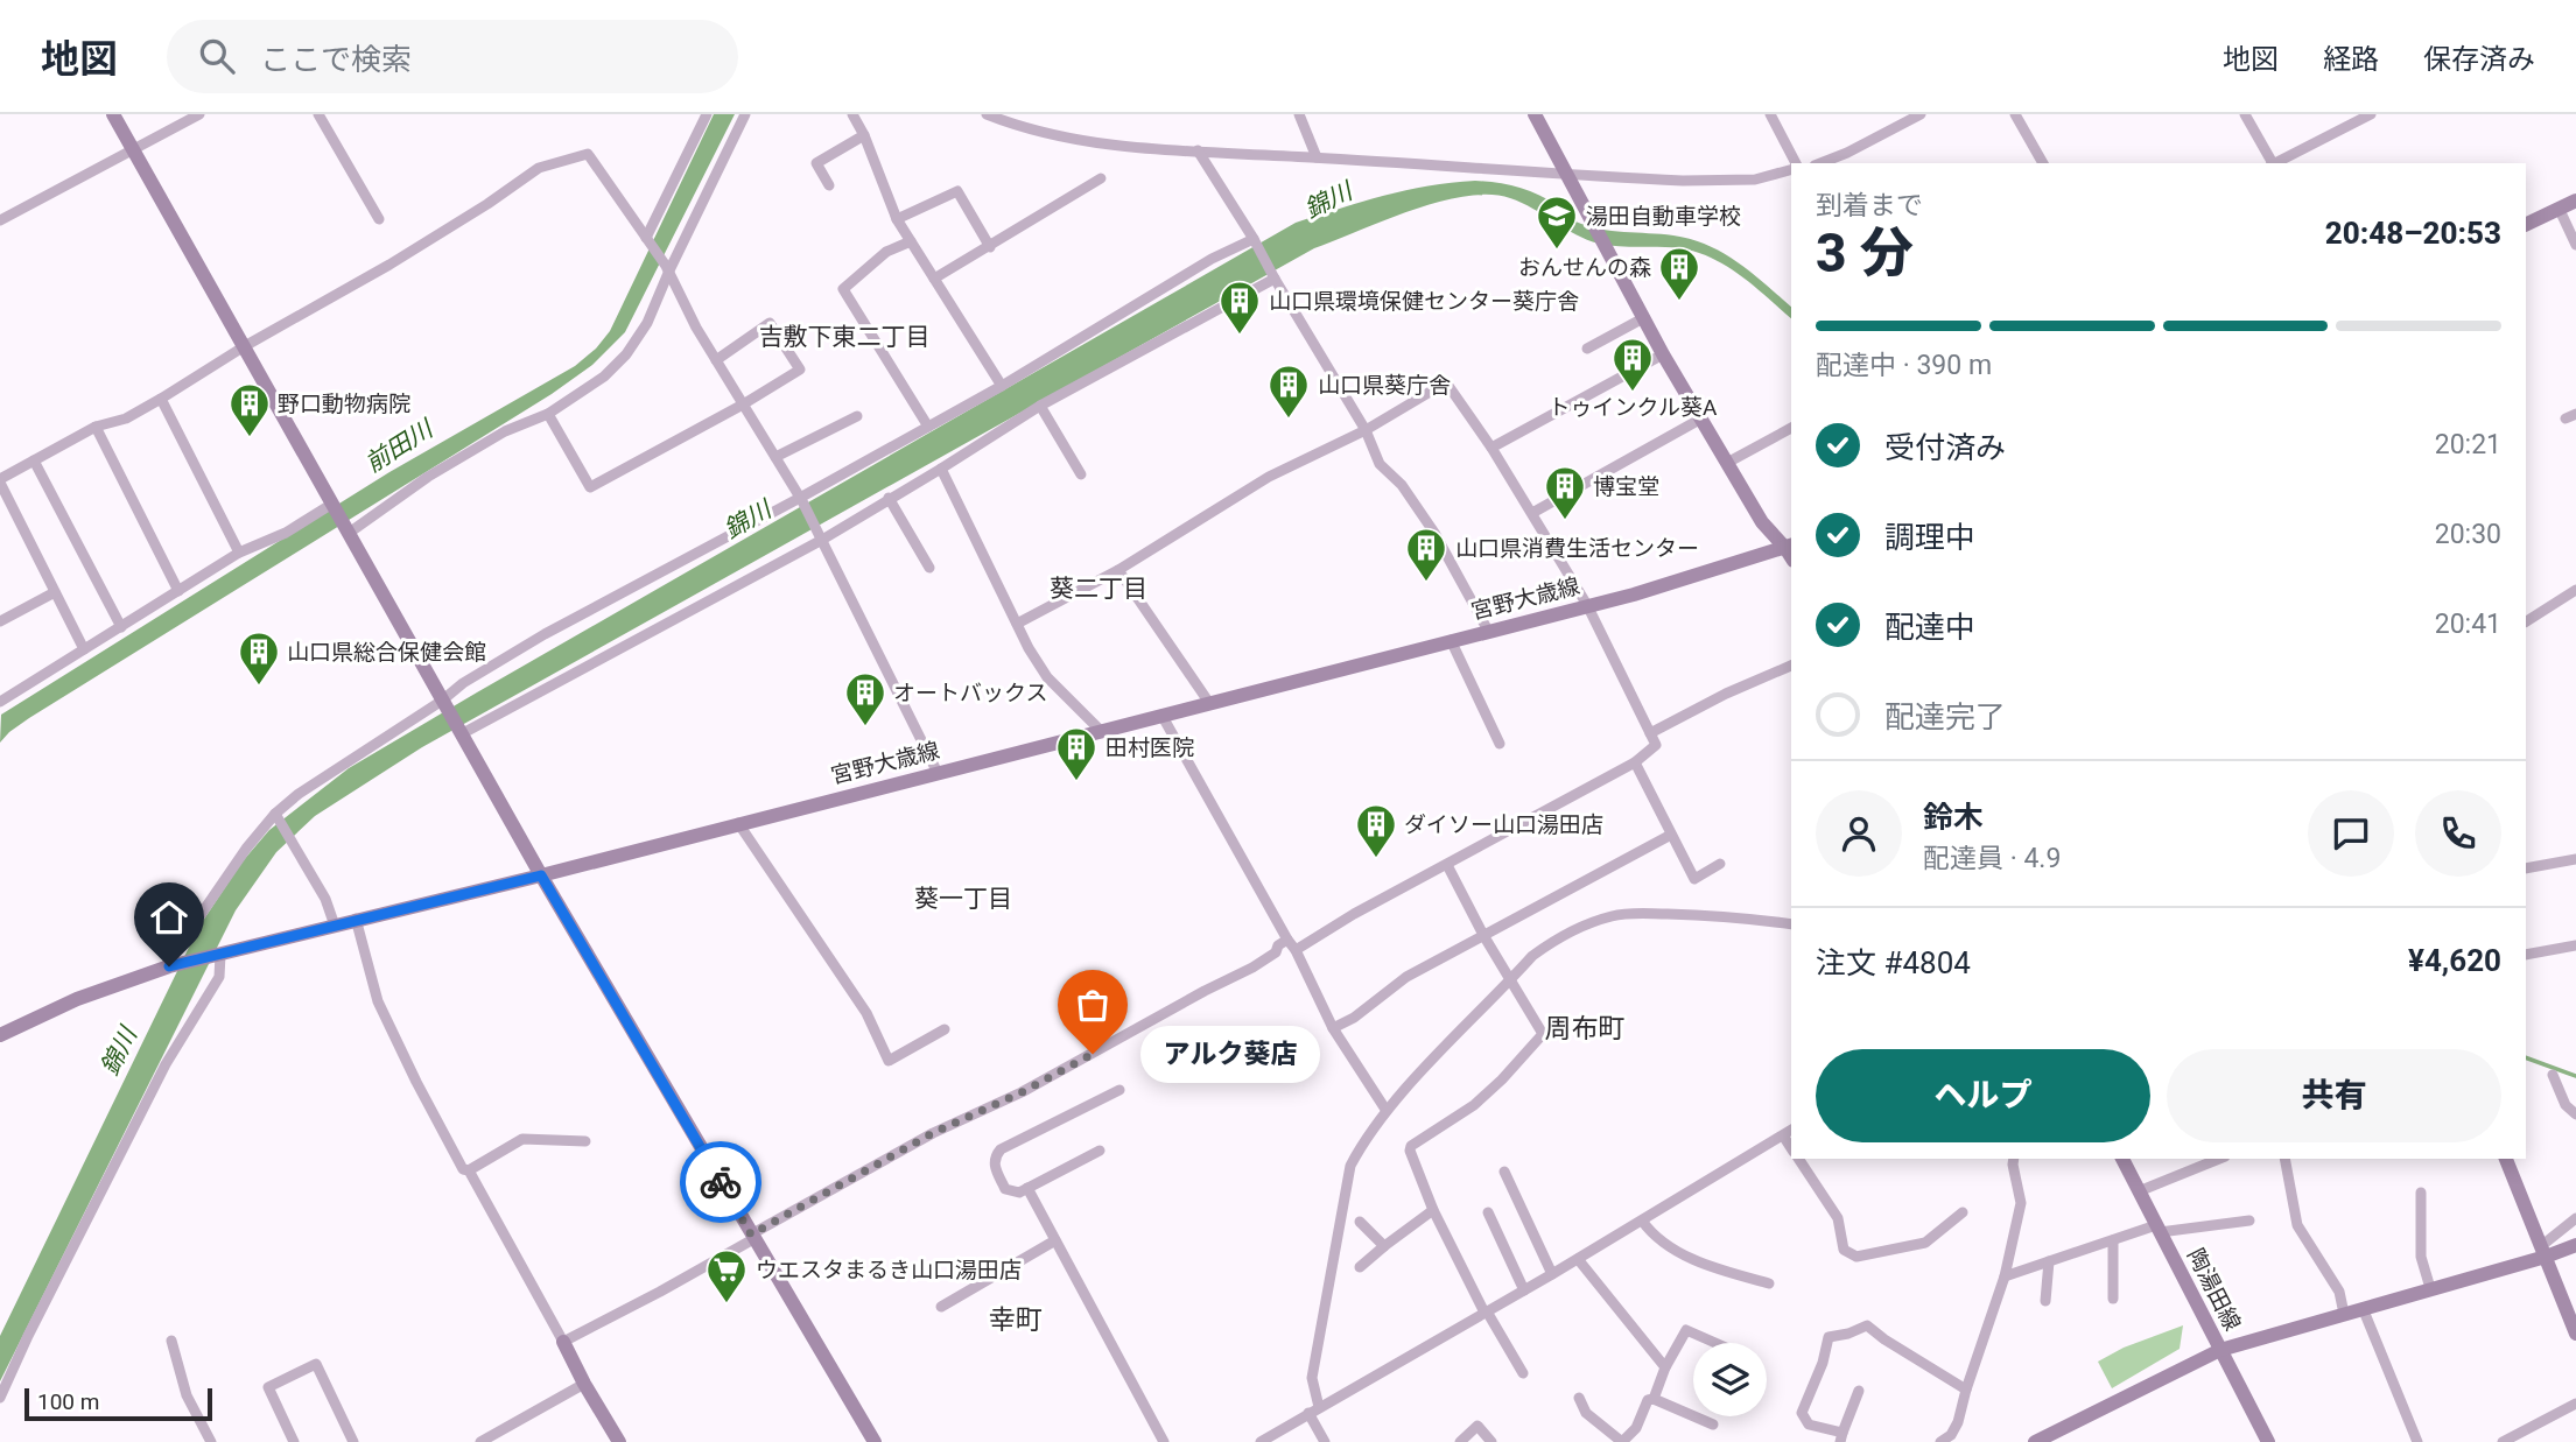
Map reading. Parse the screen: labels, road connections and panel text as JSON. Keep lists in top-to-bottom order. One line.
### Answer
{"streets":{"street":["宮野大歳線","陶湯田線"]},"districts":["吉敷下東二丁目","葵二丁目","葵一丁目","周布町","幸町"],"water":["錦川","前田川"],"places":{"school or university":["湯田自動車学校"],"building":["おんせんの森","山口県環境保健センター葵庁舎","トゥインクル葵A","山口県葵庁舎","野口動物病院","博宝堂","山口県消費生活センター","山口県総合保健会館","オートバックス","田村医院","ダイソー山口湯田店"],"other":["アルク葵店"],"supermarket":["ウエスタまるき山口湯田店"]},"scale_bar":"100 m","page":{"header":"地図","search":"ここで検索","nav":["地図","経路","保存済み"],"heading":["3 分","到着まで","20:48–20:53"],"panel":["鈴木","配達員 · 4.9","注文 #4804","¥4,620"],"bar":"配達中 · 390 m","list":[["受付済み","20:21"],["調理中","20:30"],["配達中","20:41"],"配達完了"],"bubble":"アルク葵店","buttons":["ヘルプ","共有"],"scale":"100 m"}}
